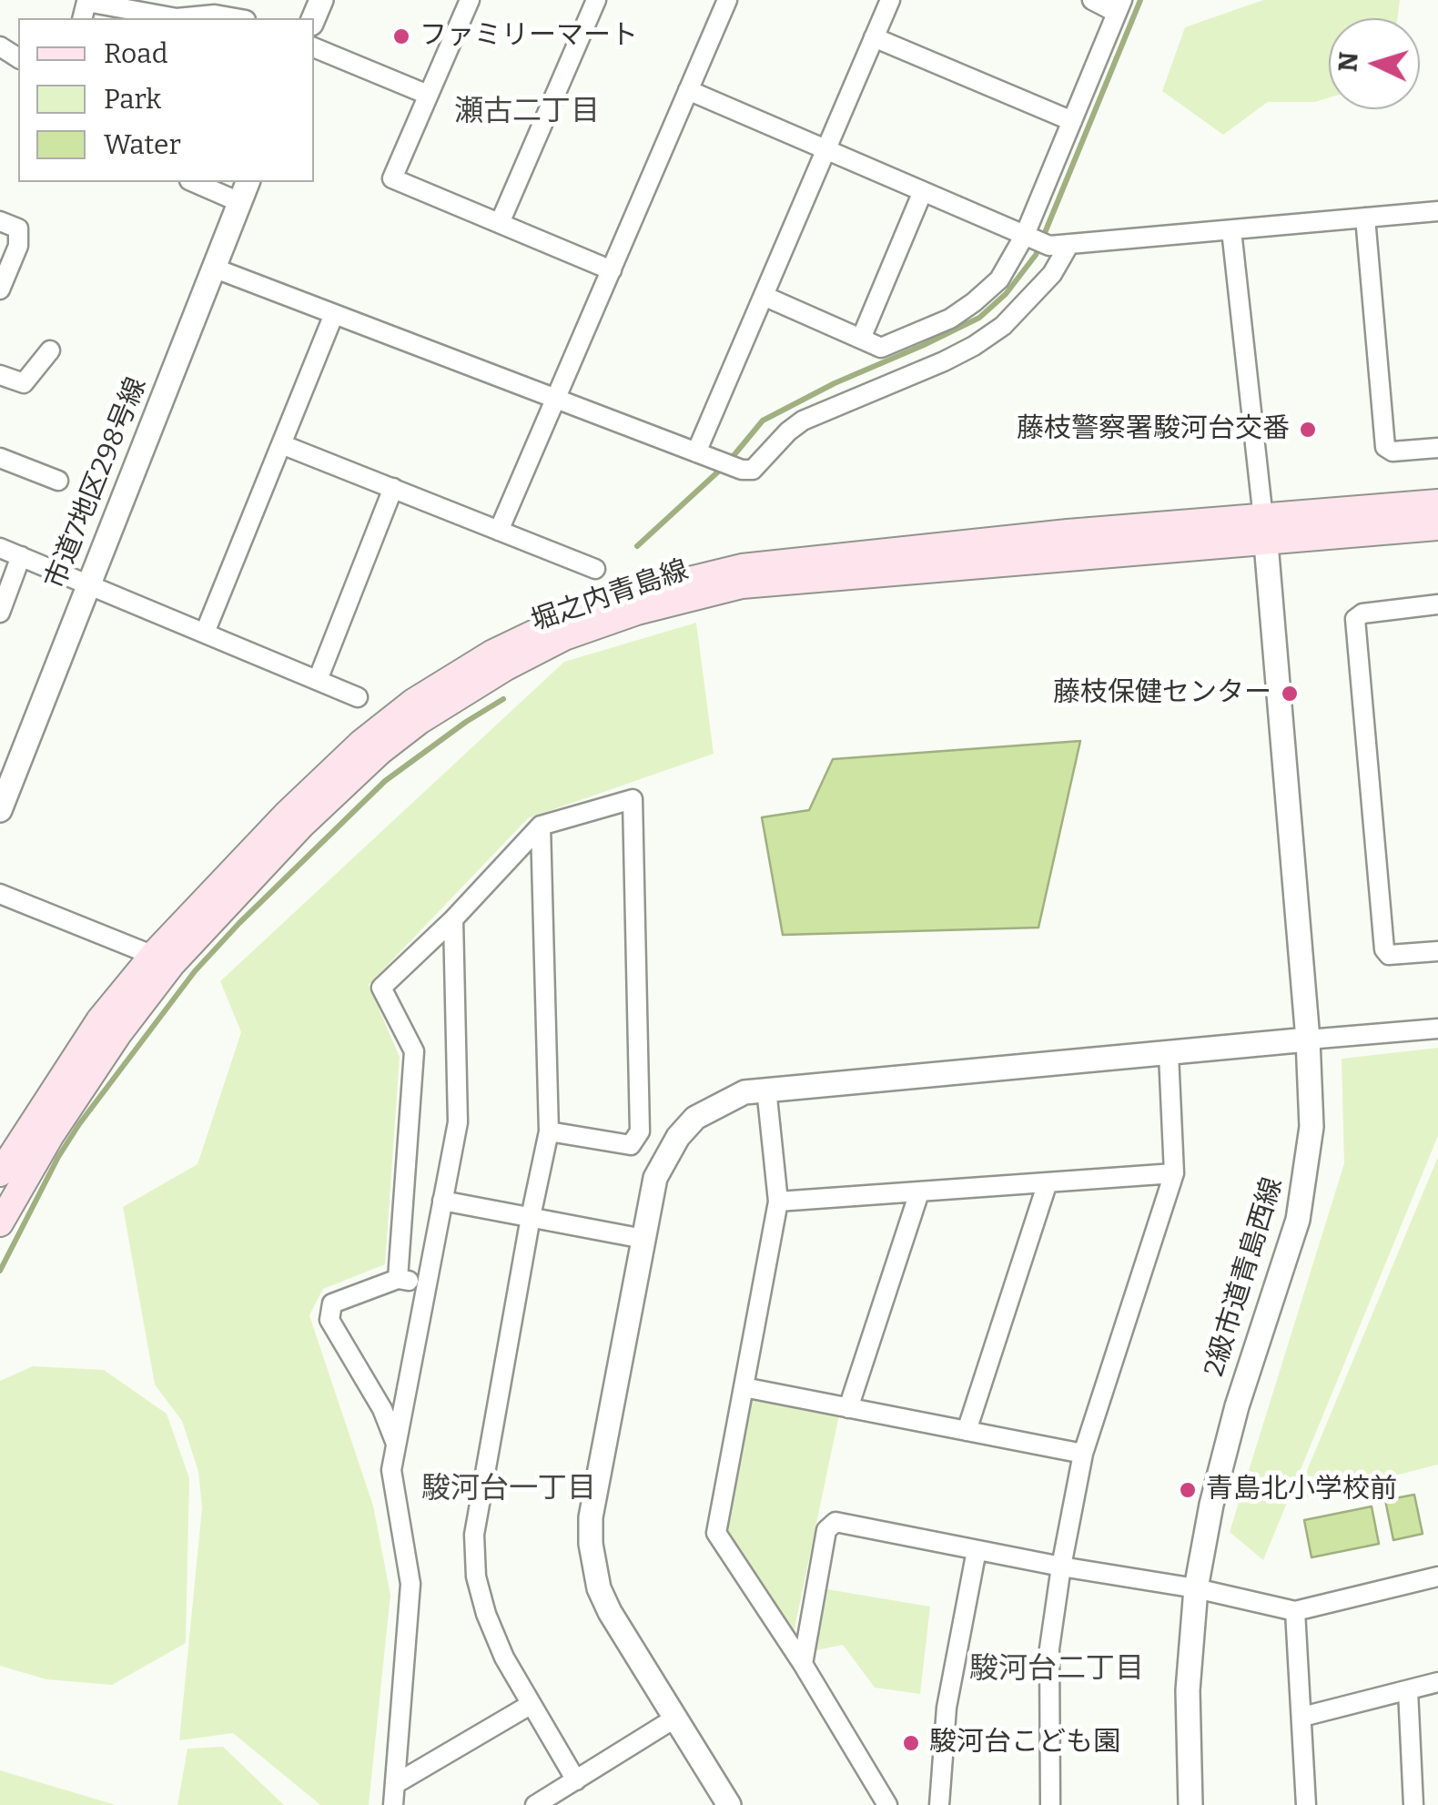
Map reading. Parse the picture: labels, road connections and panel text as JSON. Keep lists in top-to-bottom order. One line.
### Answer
{"streets":{"main road":["堀之内青島線"],"street":["市道7地区298号線","2級市道青島西線"]},"crossings":[["堀之内青島線","2級市道青島西線"]],"districts":["瀬古二丁目","駿河台一丁目","駿河台二丁目"],"places":["ファミリーマート","藤枝警察署駿河台交番","藤枝保健センター","青島北小学校前","駿河台こども園"],"legend":["Road","Park","Water"],"north":"left"}
